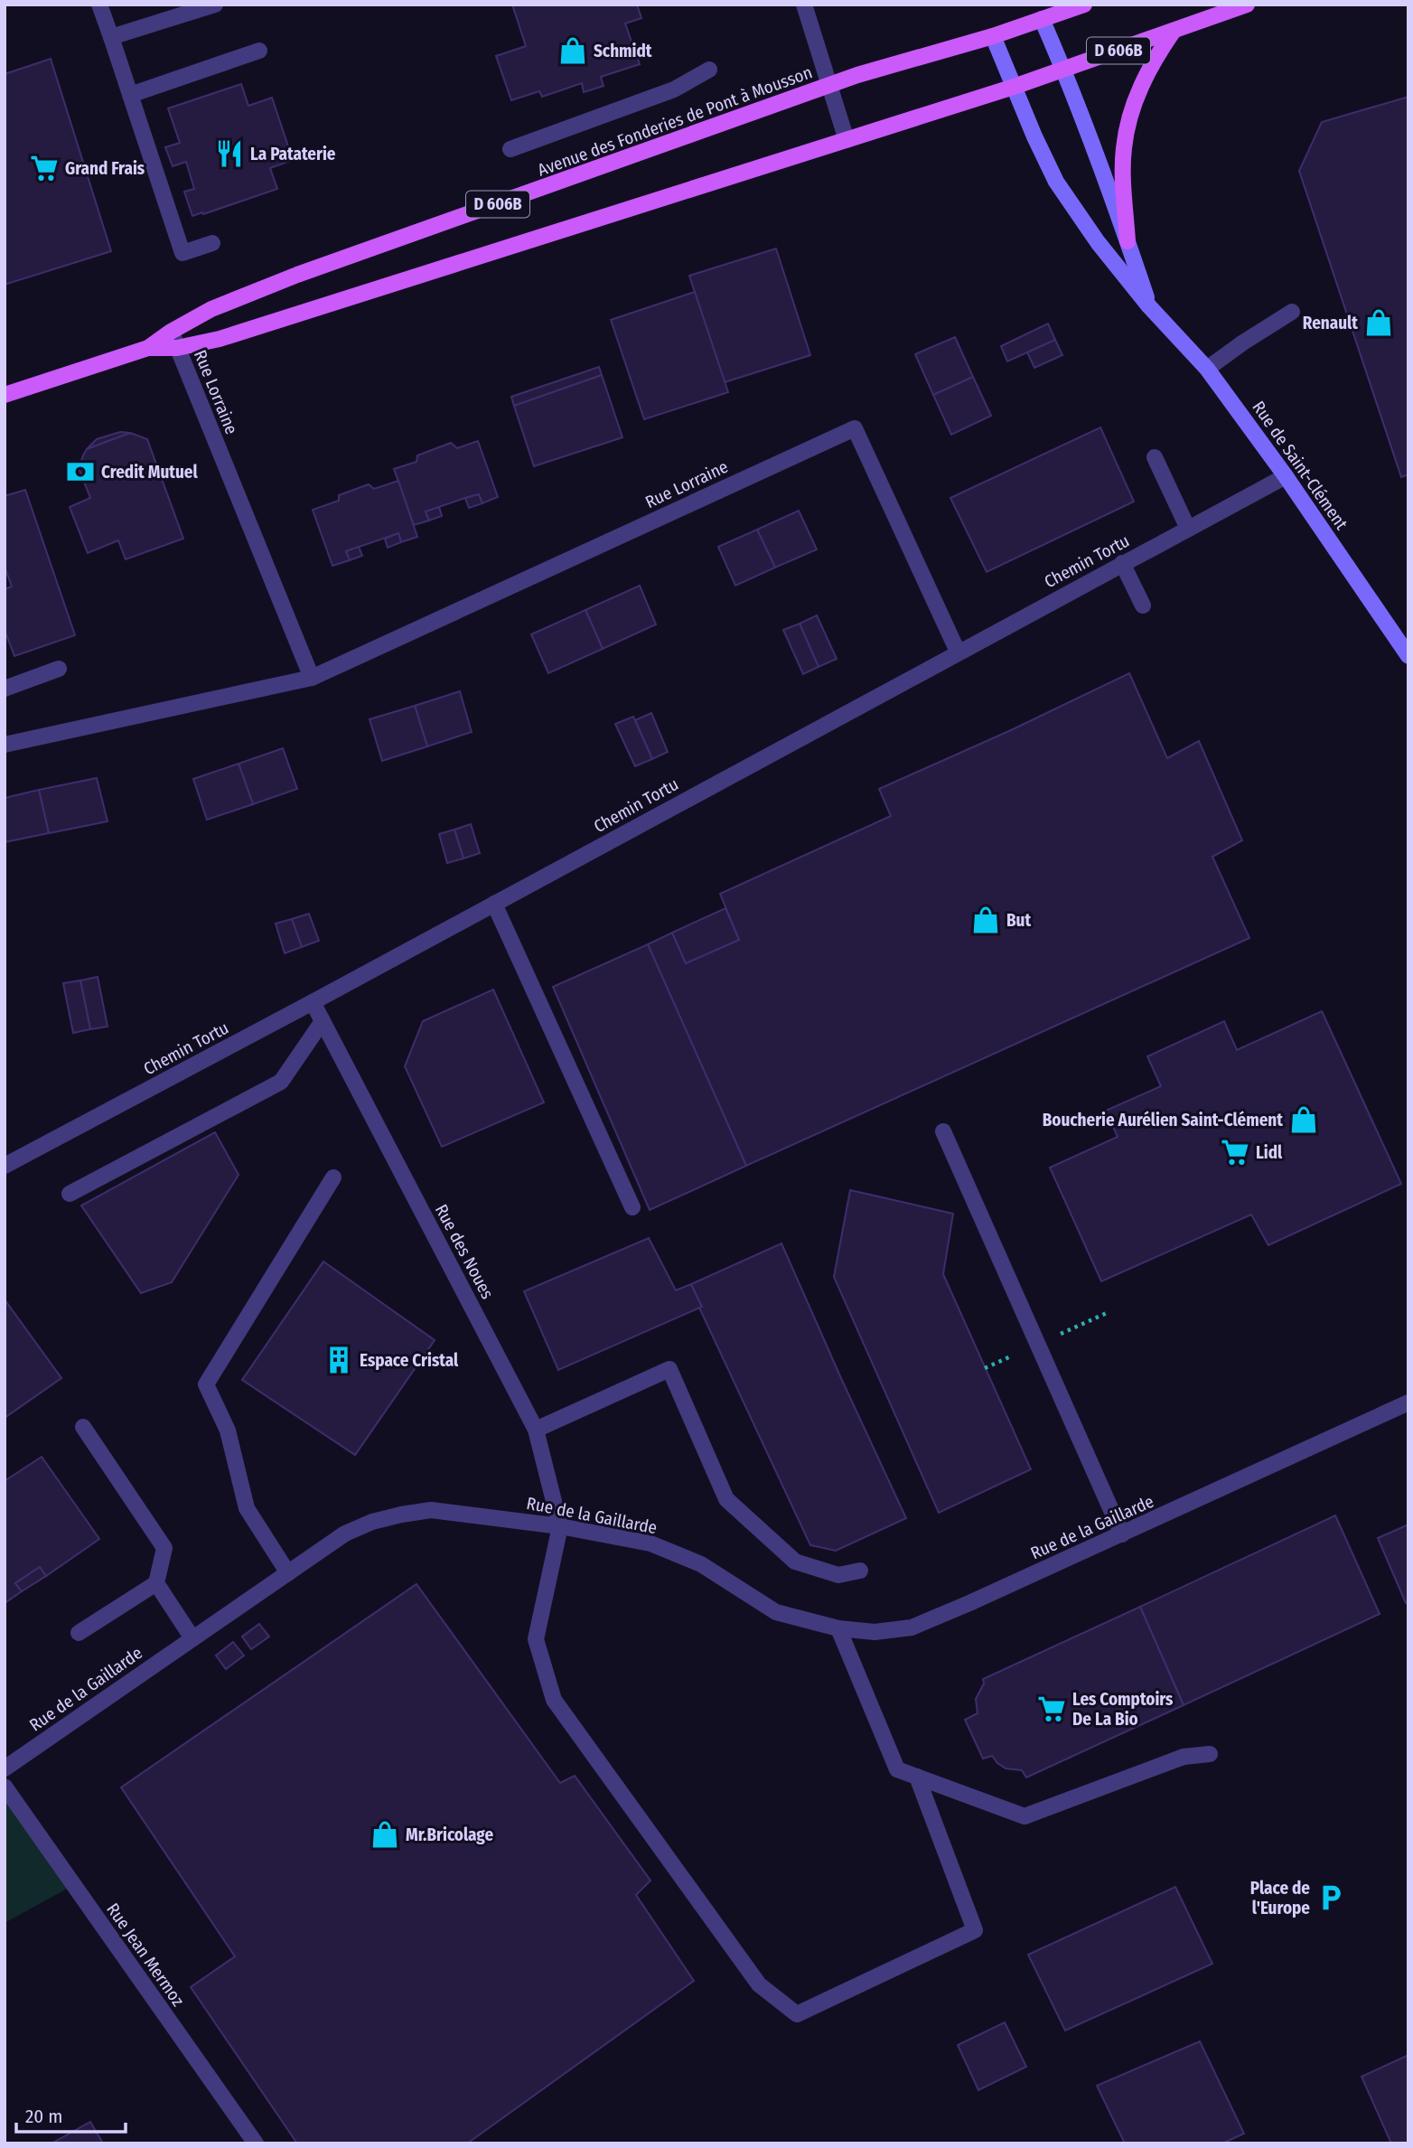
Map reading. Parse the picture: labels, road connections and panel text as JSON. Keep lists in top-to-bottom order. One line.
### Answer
{"streets":{"main road":["D 606B","Avenue des Fonderies de Pont à Mousson"],"street":["Rue Lorraine","Rue de Saint-Clément","Chemin Tortu","Rue des Noues","Rue de la Gaillarde","Rue Jean Mermoz"]},"crossings":[["D 606B","Avenue des Fonderies de Pont à Mousson"],["D 606B","Rue de Saint-Clément"],["Avenue des Fonderies de Pont à Mousson","Rue Lorraine"],["Rue Lorraine","Chemin Tortu"],["Rue de Saint-Clément","Chemin Tortu"],["Chemin Tortu","Rue des Noues"],["Rue des Noues","Rue de la Gaillarde"]],"places":{"shop":["Schmidt","Renault","But","Boucherie Aurélien Saint-Clément","Mr.Bricolage"],"restaurant":["La Pataterie"],"supermarket":["Grand Frais","Lidl","Les Comptoirs De La Bio"],"bank":["Credit Mutuel"],"building":["Espace Cristal"],"parking":["Place de l'Europe"]},"scale_bar":"20 m"}
